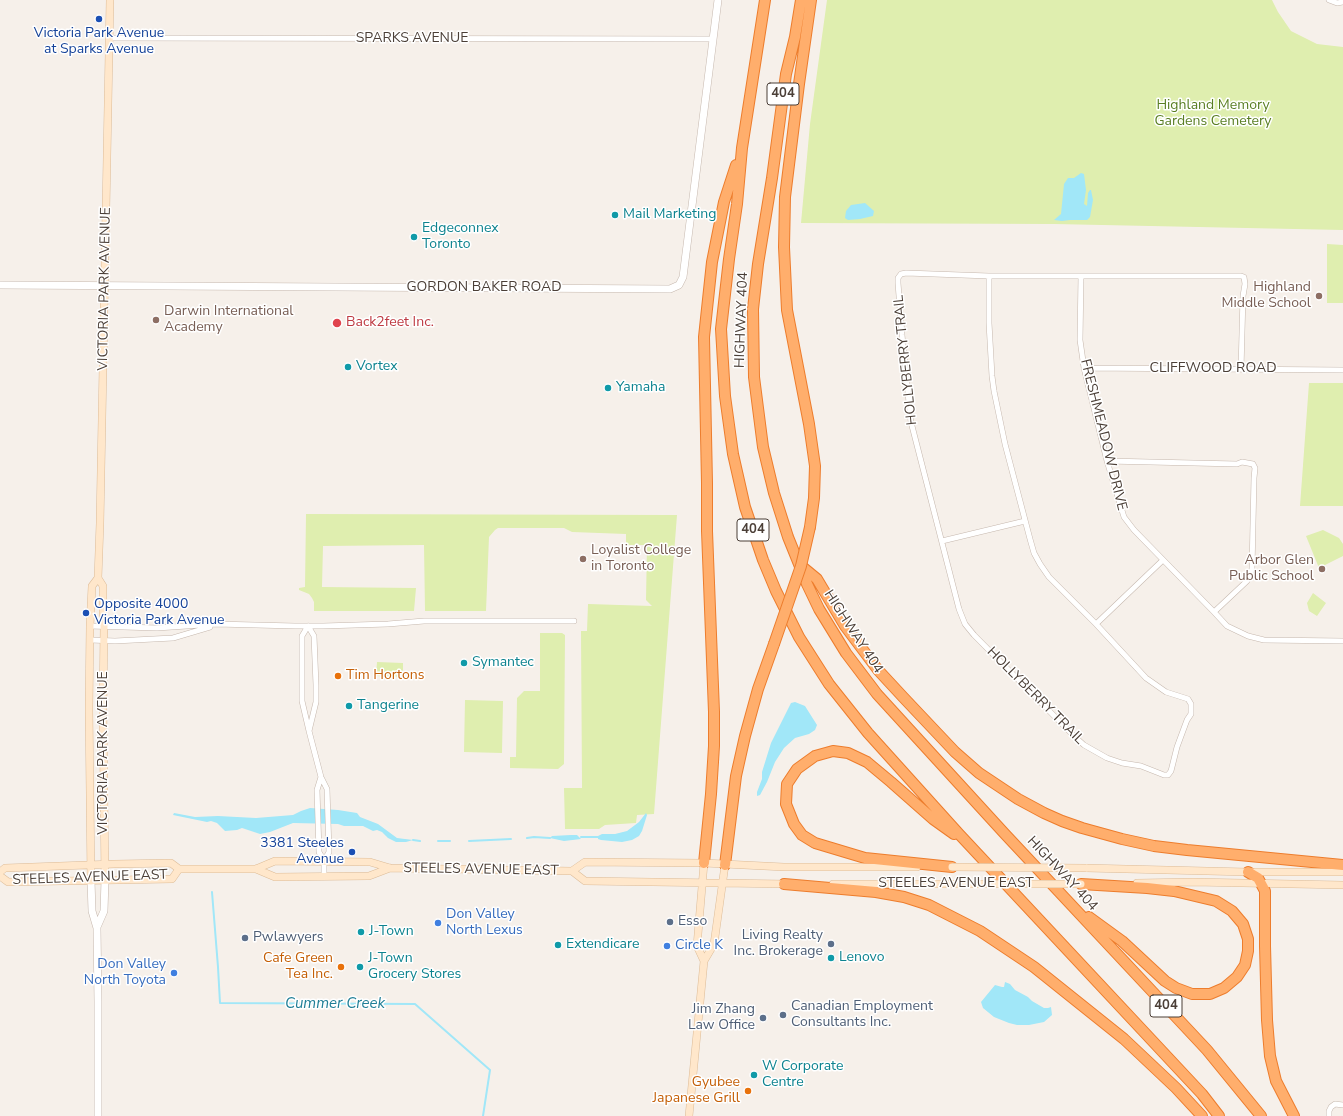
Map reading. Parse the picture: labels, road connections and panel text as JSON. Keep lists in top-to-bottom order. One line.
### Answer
{"streets":{"highway":["404","HIGHWAY 404"],"main road":["VICTORIA PARK AVENUE","STEELES AVENUE EAST"],"street":["SPARKS AVENUE","GORDON BAKER ROAD","HOLLYBERRY TRAIL","CLIFFWOOD ROAD","FRESHMEADOW DRIVE"]},"crossings":[["SPARKS AVENUE","GORDON BAKER ROAD"],["SPARKS AVENUE","VICTORIA PARK AVENUE"],["GORDON BAKER ROAD","VICTORIA PARK AVENUE"],["VICTORIA PARK AVENUE","STEELES AVENUE EAST"],["HOLLYBERRY TRAIL","CLIFFWOOD ROAD"],["HOLLYBERRY TRAIL","FRESHMEADOW DRIVE"],["CLIFFWOOD ROAD","FRESHMEADOW DRIVE"]],"water":["Cummer Creek"],"parks":["Highland Memory Gardens Cemetery"],"places":["Victoria Park Avenue at Sparks Avenue","Mail Marketing","Edgeconnex Toronto","Highland Middle School","Darwin International Academy","Back2feet Inc.","Vortex","Yamaha","Loyalist College in Toronto","Arbor Glen Public School","Opposite 4000 Victoria Park Avenue","Symantec","Tim Hortons","Tangerine","3381 Steeles Avenue","Esso","Don Valley North Lexus","J-Town","Pwlawyers","Living Realty Inc. Brokerage","Extendicare","Circle K","Lenovo","Cafe Green Tea Inc.","J-Town Grocery Stores","Don Valley North Toyota","Canadian Employment Consultants Inc.","Jim Zhang Law Office","W Corporate Centre","Gyubee Japanese Grill"]}
